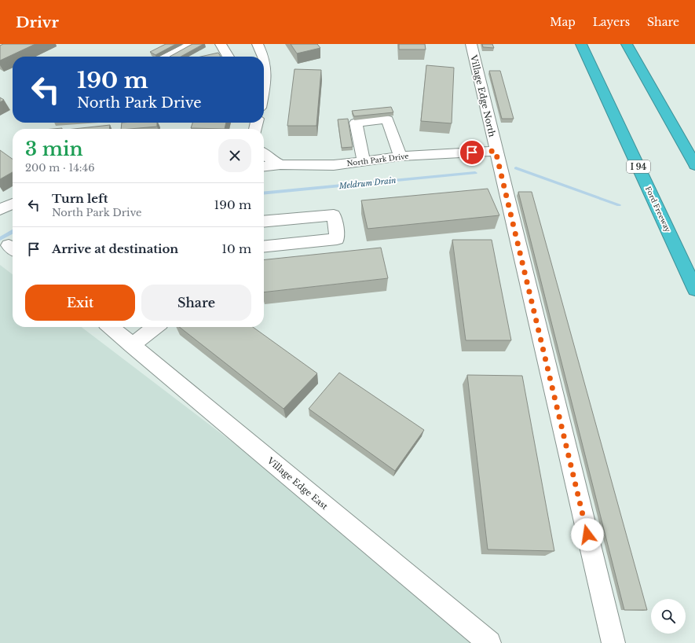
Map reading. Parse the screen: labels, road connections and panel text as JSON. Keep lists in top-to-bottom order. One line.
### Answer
{"streets":{"highway":["I 94","Ford Freeway"],"street":["Village Edge North","North Park Drive","Village Edge East"]},"crossings":[["Village Edge North","North Park Drive"]],"water":["Meldrum Drain"],"page":{"header":"Drivr","nav":["Map","Layers","Share"],"turn":["190 m","North Park Drive"],"heading":["3 min","200 m · 14:46"],"list":[{"name":"Turn left","note":"North Park Drive","value":"190 m"},{"name":"Arrive at destination","value":"10 m"}],"buttons":["Exit","Share"]}}
